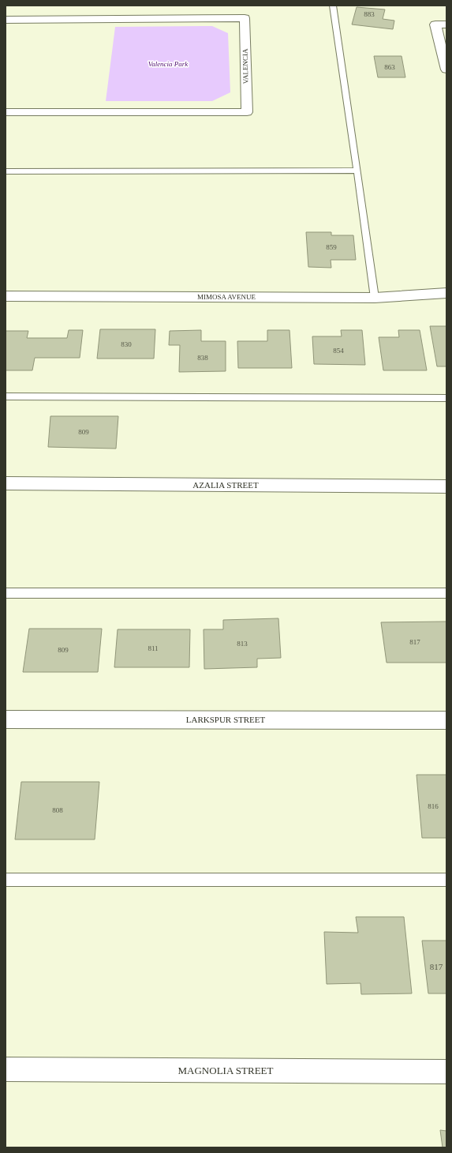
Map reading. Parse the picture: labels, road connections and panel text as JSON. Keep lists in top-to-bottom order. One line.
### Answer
{"streets":{"street":["VALENCIA","MIMOSA AVENUE","AZALIA STREET","LARKSPUR STREET","MAGNOLIA STREET"]},"parks":["Valencia Park"],"house_numbers":["883","863","859","830","854","838","809","817","813","811","809","816","808","817"]}
